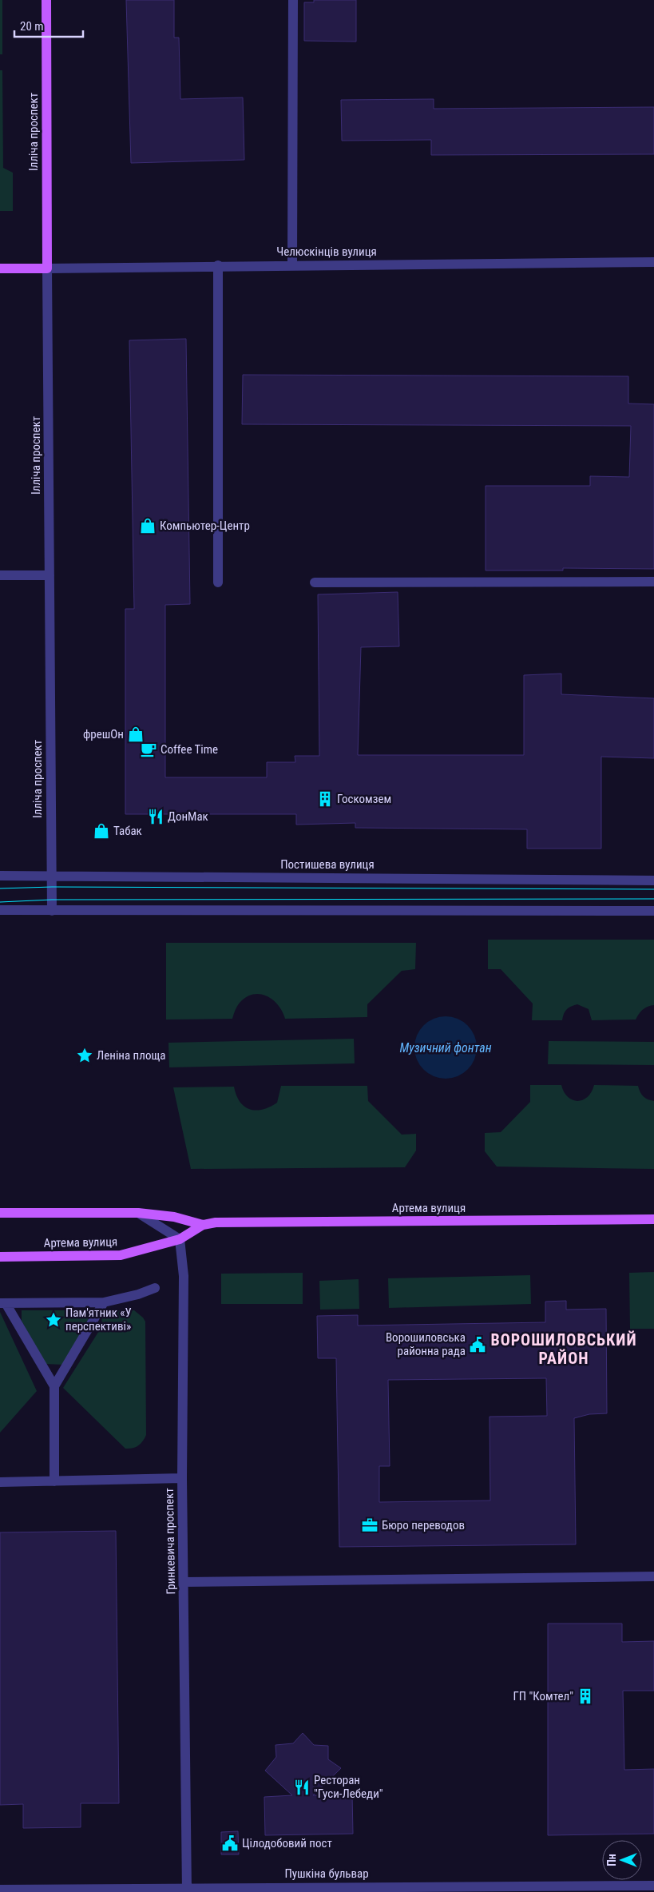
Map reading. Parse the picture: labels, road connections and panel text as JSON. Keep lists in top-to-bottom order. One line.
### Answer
{"streets":{"main road":["Ілліча проспект","Челюскінців вулиця","Артема вулиця"],"street":["Постишева вулиця","Гринкевича проспект","Пушкіна бульвар"]},"crossings":[["Ілліча проспект","Челюскінців вулиця"],["Ілліча проспект","Постишева вулиця"],["Артема вулиця","Гринкевича проспект"],["Гринкевича проспект","Пушкіна бульвар"]],"districts":["ВОРОШИЛОВСЬКИЙ РАЙОН"],"water":["Музичний фонтан"],"places":{"shop":["Компьютер-Центр","фрешОн","Табак"],"cafe":["Coffee Time"],"building":["Госкомзем","ГП \"Комтел\""],"restaurant":["ДонМак","Ресторан \"Гуси-Лебеди\""],"place":["Леніна площа","Пам'ятник «У перспективі»"],"public building":["Ворошиловська районна рада","Цілодобовий пост"],"office":["Бюро переводов"]},"scale_bar":"20 m","north":"left"}
